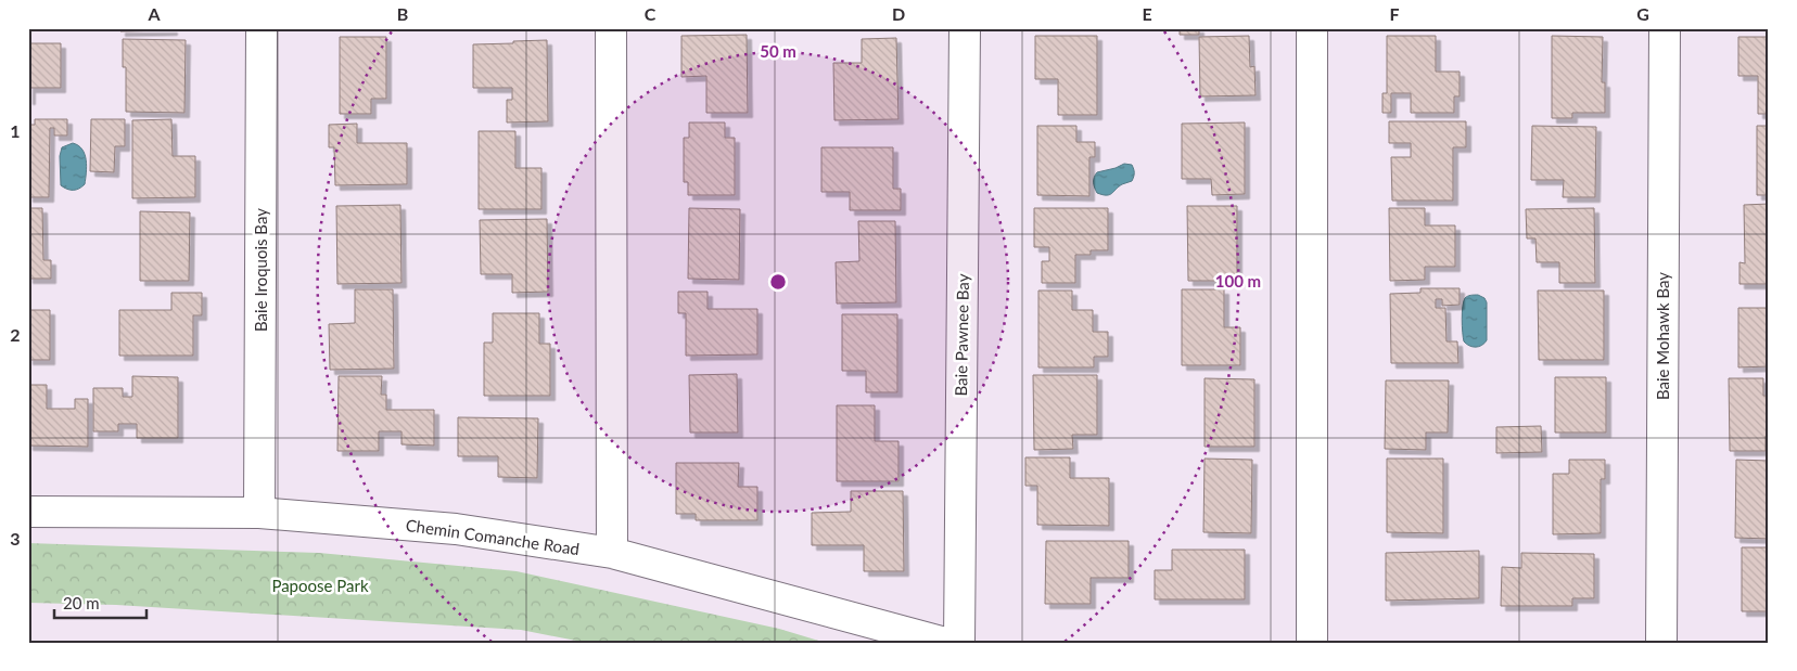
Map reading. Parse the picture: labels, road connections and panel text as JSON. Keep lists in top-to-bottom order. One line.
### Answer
{"streets":{"street":["Baie Iroquois Bay","Baie Pawnee Bay","Baie Mohawk Bay","Chemin Comanche Road"]},"crossings":[["Baie Iroquois Bay","Chemin Comanche Road"]],"parks":["Papoose Park"],"scale_bar":"20 m","grid":{"columns":["A","B","C","D","E","F","G"],"rows":["1","2","3"]},"rings":["50 m","100 m"]}
